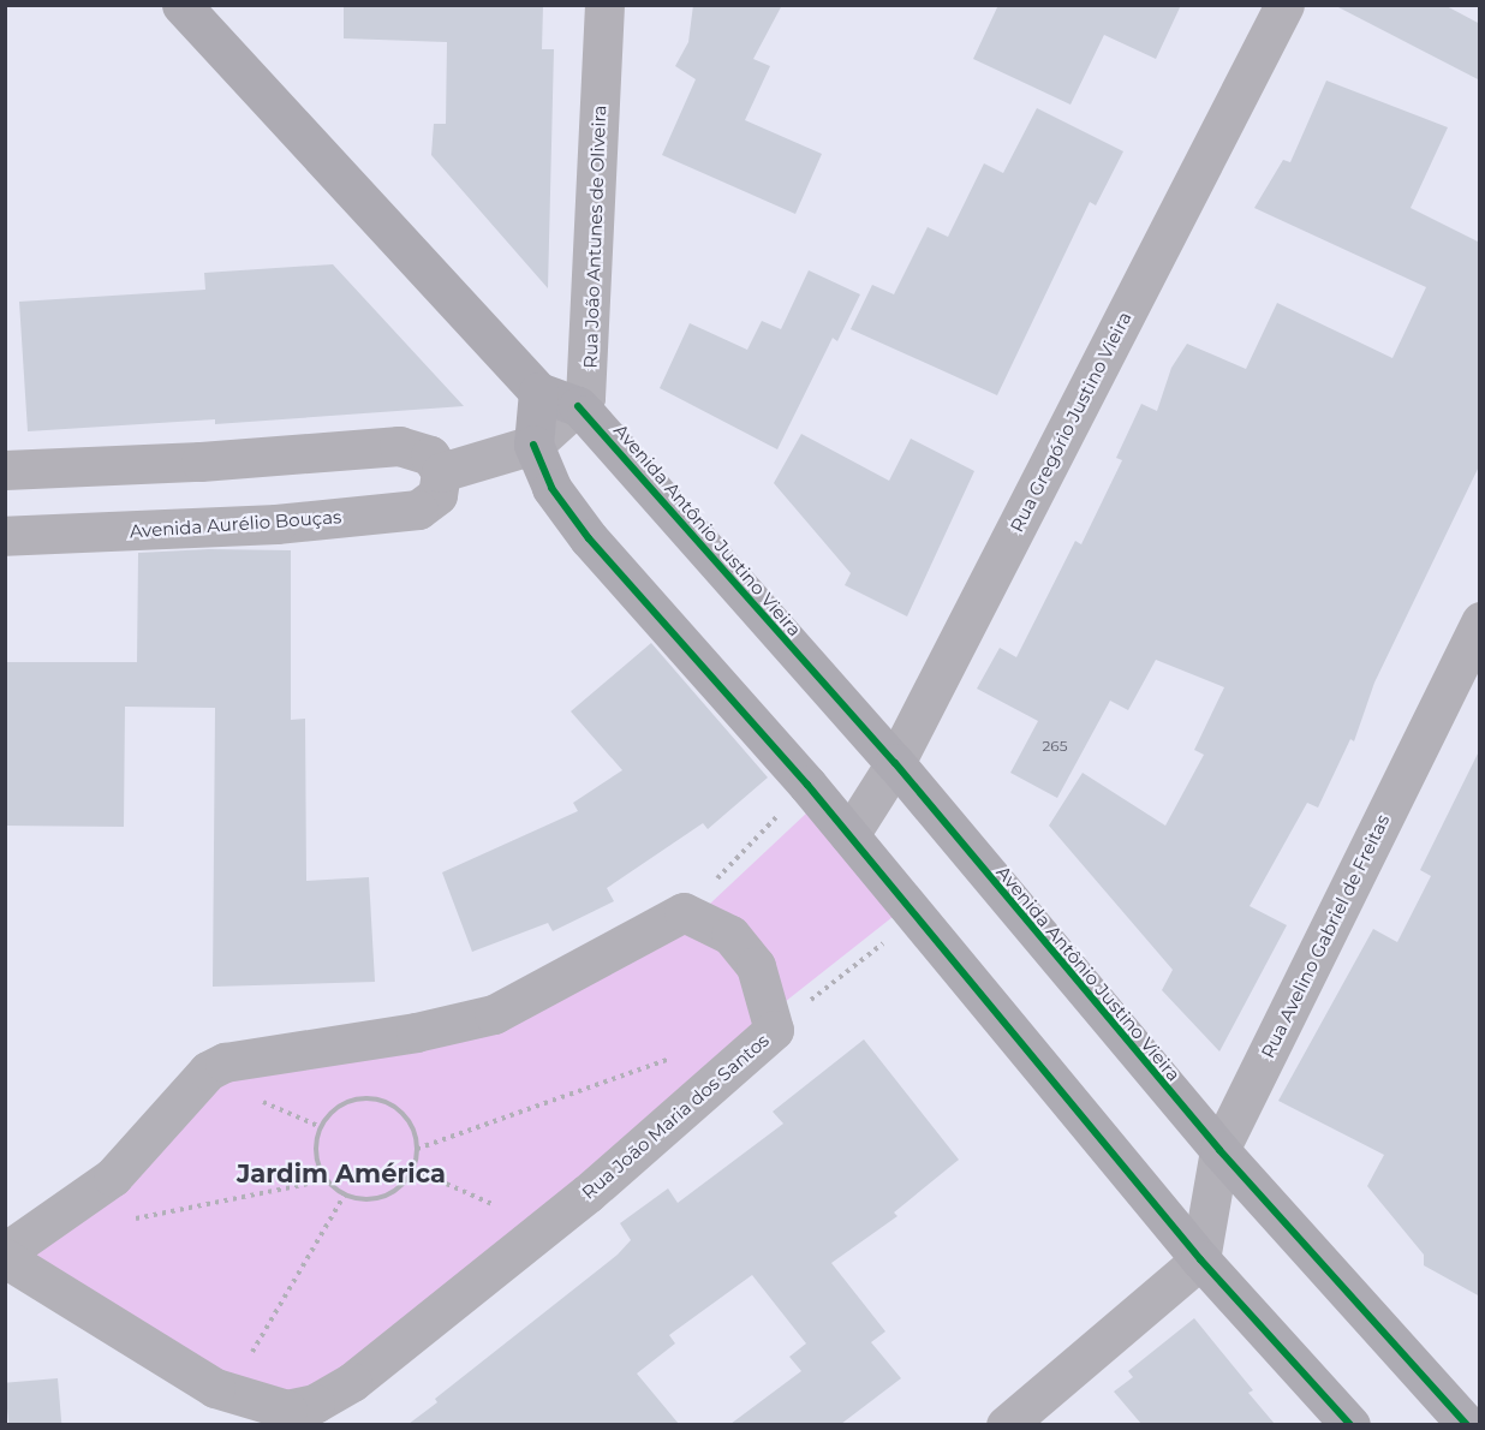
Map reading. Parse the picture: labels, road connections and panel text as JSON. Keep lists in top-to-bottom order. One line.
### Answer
{"streets":{"main road":["Avenida Antônio Justino Vieira"],"street":["Rua João Antunes de Oliveira","Rua Gregório Justino Vieira","Avenida Aurélio Bouças","Rua Avelino Gabriel de Freitas","Rua João Maria dos Santos"]},"crossings":[["Rua João Antunes de Oliveira","Avenida Antônio Justino Vieira"],["Rua Gregório Justino Vieira","Avenida Antônio Justino Vieira"],["Avenida Antônio Justino Vieira","Rua Avelino Gabriel de Freitas"]],"districts":["Jardim América"],"house_numbers":["265"]}
